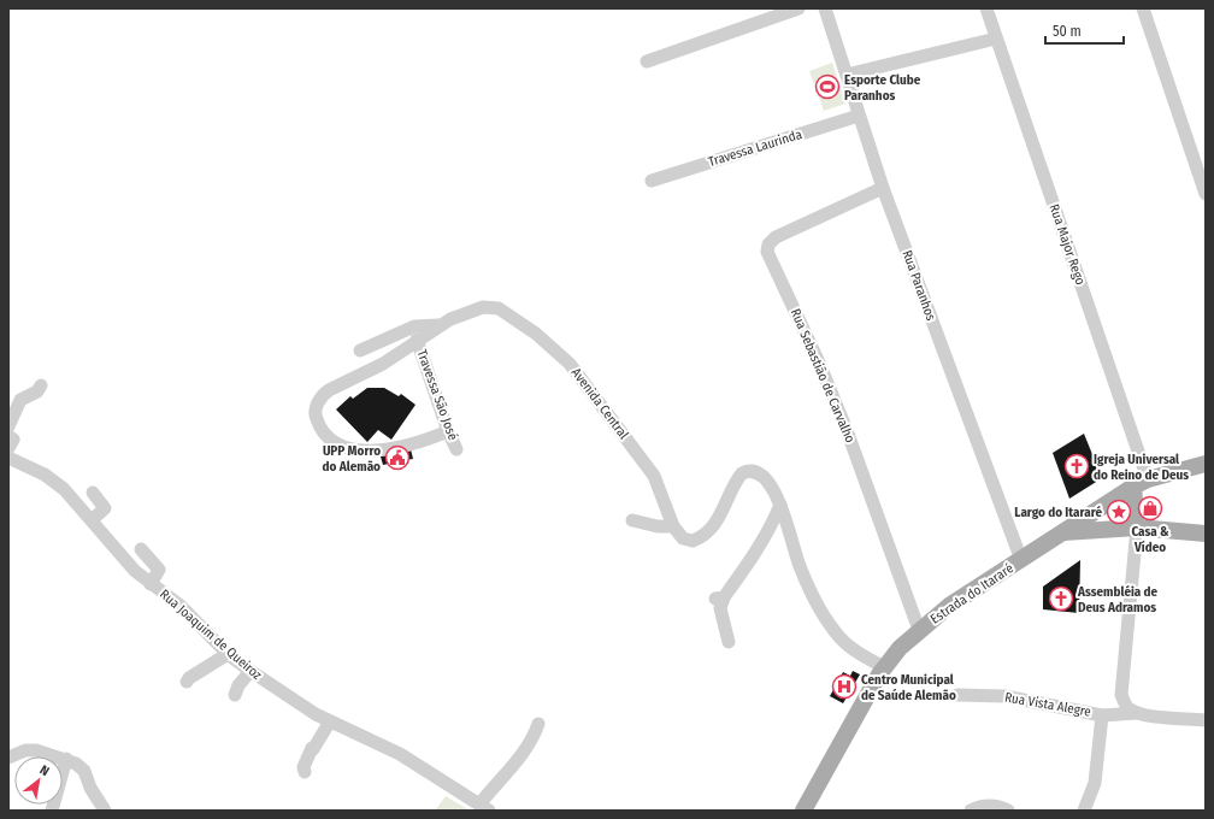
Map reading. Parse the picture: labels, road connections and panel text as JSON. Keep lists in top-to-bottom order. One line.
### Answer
{"streets":{"main road":["Estrada do Itararé"],"street":["Travessa Laurinda","Rua Major Rego","Rua Paranhos","Rua Sebastião de Carvalho","Travessa São José","Avenida Central","Rua Joaquim de Queiroz","Rua Vista Alegre"]},"crossings":[["Travessa Laurinda","Rua Paranhos"],["Rua Major Rego","Estrada do Itararé"],["Rua Paranhos","Rua Sebastião de Carvalho"],["Rua Paranhos","Estrada do Itararé"],["Rua Sebastião de Carvalho","Estrada do Itararé"],["Travessa São José","Avenida Central"],["Avenida Central","Estrada do Itararé"]],"places":{"sports":["Esporte Clube Paranhos"],"public building":["UPP Morro do Alemão"],"church":["Igreja Universal do Reino de Deus","Assembléia de Deus Adramos"],"shop":["Casa & Vídeo"],"place":["Largo do Itararé"],"hospital":["Centro Municipal de Saúde Alemão"]},"scale_bar":"50 m","north":"top right"}
